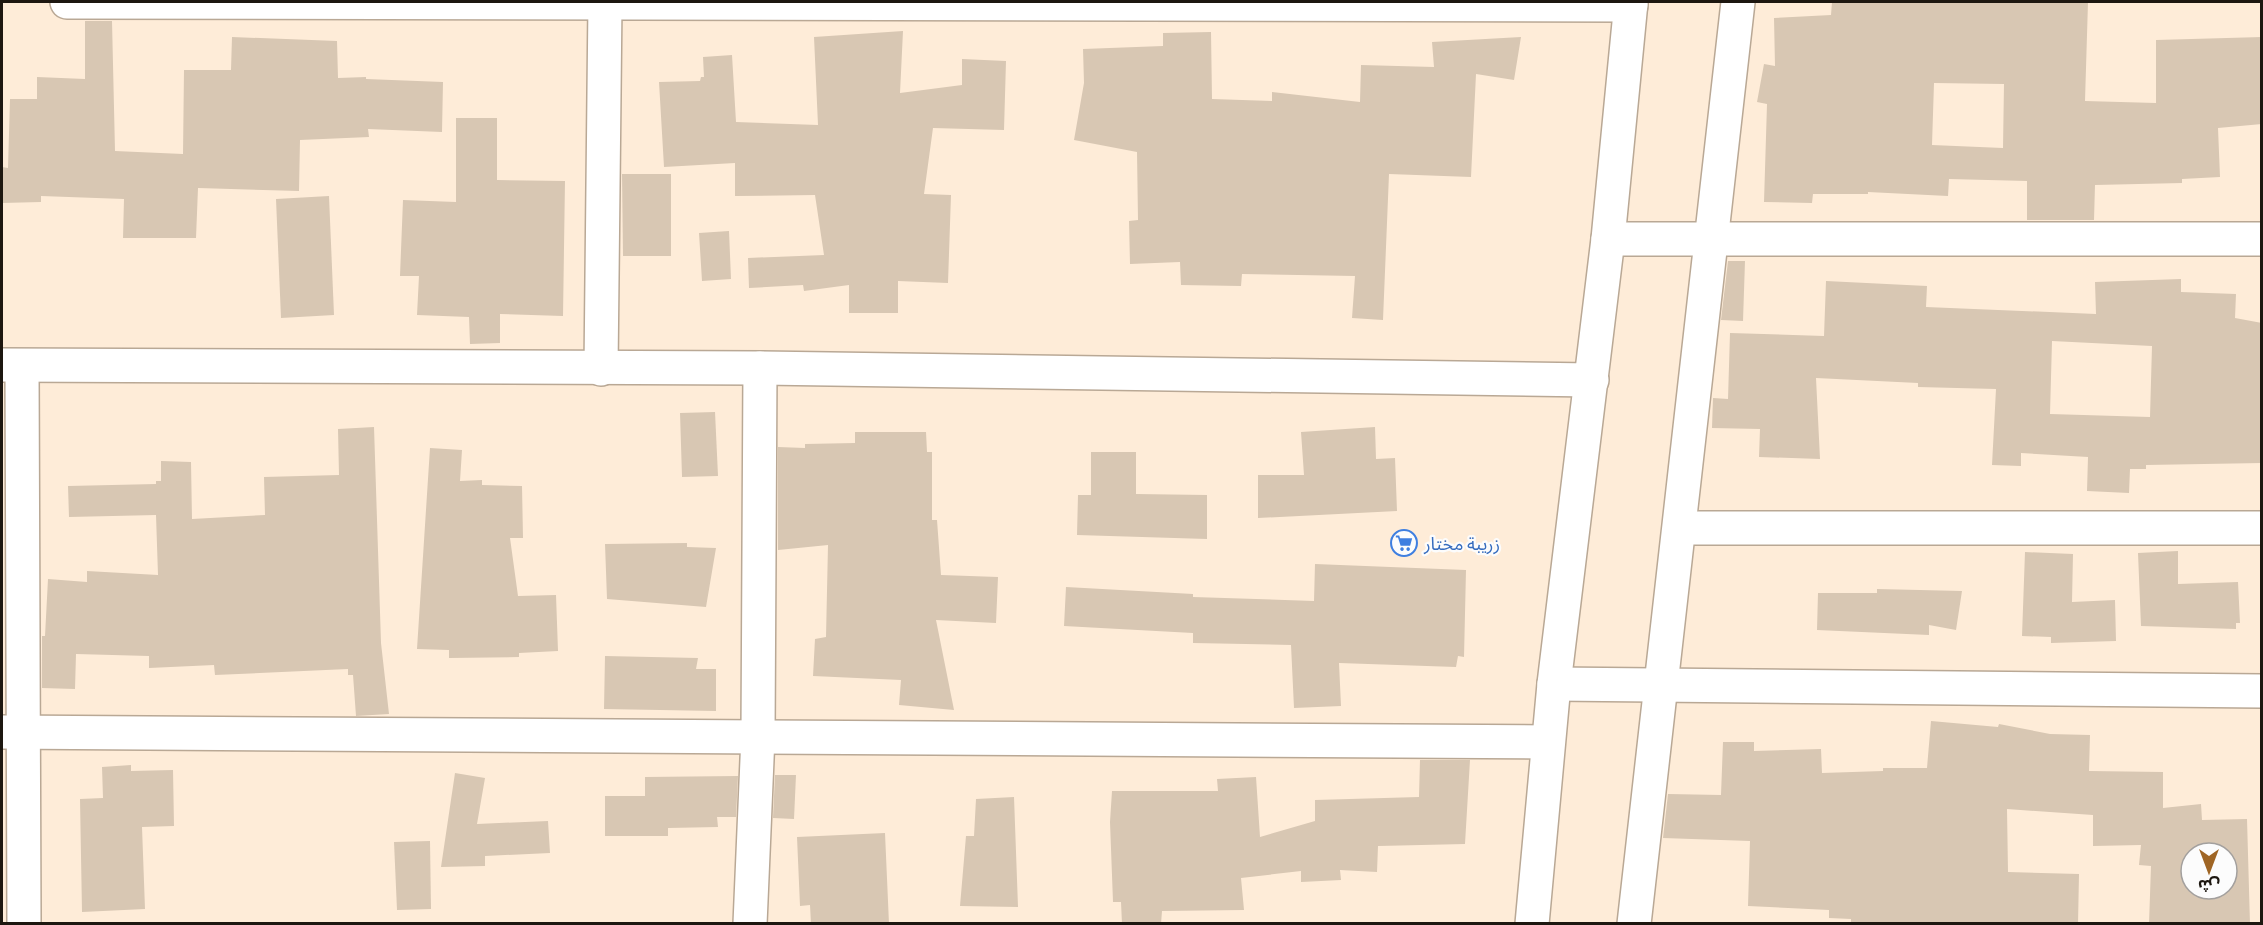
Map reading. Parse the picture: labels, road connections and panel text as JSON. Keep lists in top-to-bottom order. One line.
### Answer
{"places":{"supermarket":["زريبة مختار"]},"north":"bottom"}
